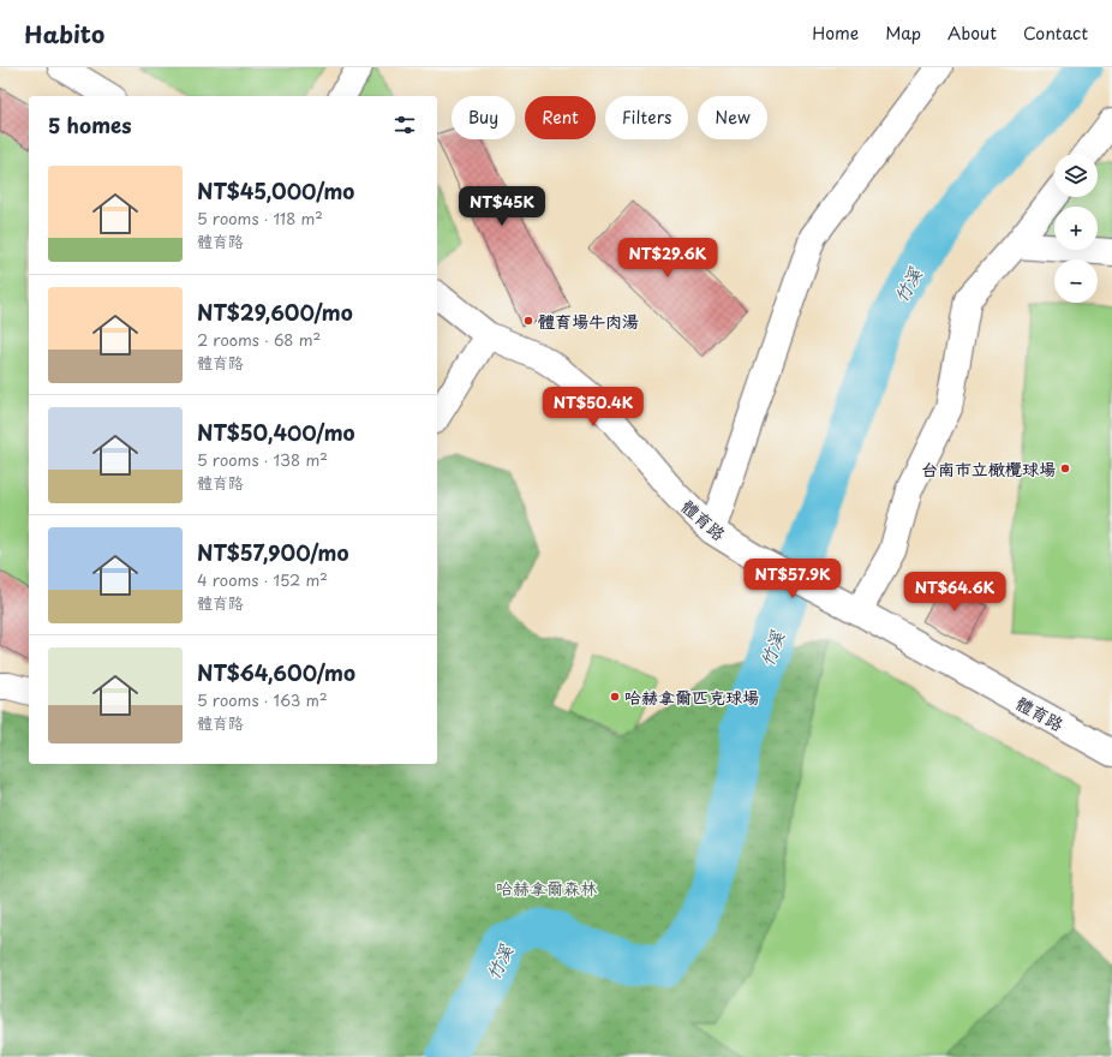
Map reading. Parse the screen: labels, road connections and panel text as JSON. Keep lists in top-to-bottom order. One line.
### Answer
{"streets":{"street":["體育路"]},"water":["竹溪"],"parks":["哈赫拿爾森林"],"places":["體育場牛肉湯","台南市立橄欖球場","哈赫拿爾匹克球場"],"page":{"header":"Habito","nav":["Home","Map","About","Contact"],"chip":["Buy","Rent","Filters","New"],"heading":"5 homes","map_buttons":["+","−"],"list":[{"name":"NT$45,000/mo","note":"5 rooms · 118 m² · 體育路"},{"name":"NT$29,600/mo","note":"2 rooms · 68 m² · 體育路"},{"name":"NT$50,400/mo","note":"5 rooms · 138 m² · 體育路"},{"name":"NT$57,900/mo","note":"4 rooms · 152 m² · 體育路"},{"name":"NT$64,600/mo","note":"5 rooms · 163 m² · 體育路"}],"price":["NT$45K","NT$29.6K","NT$50.4K","NT$57.9K","NT$64.6K"]}}
